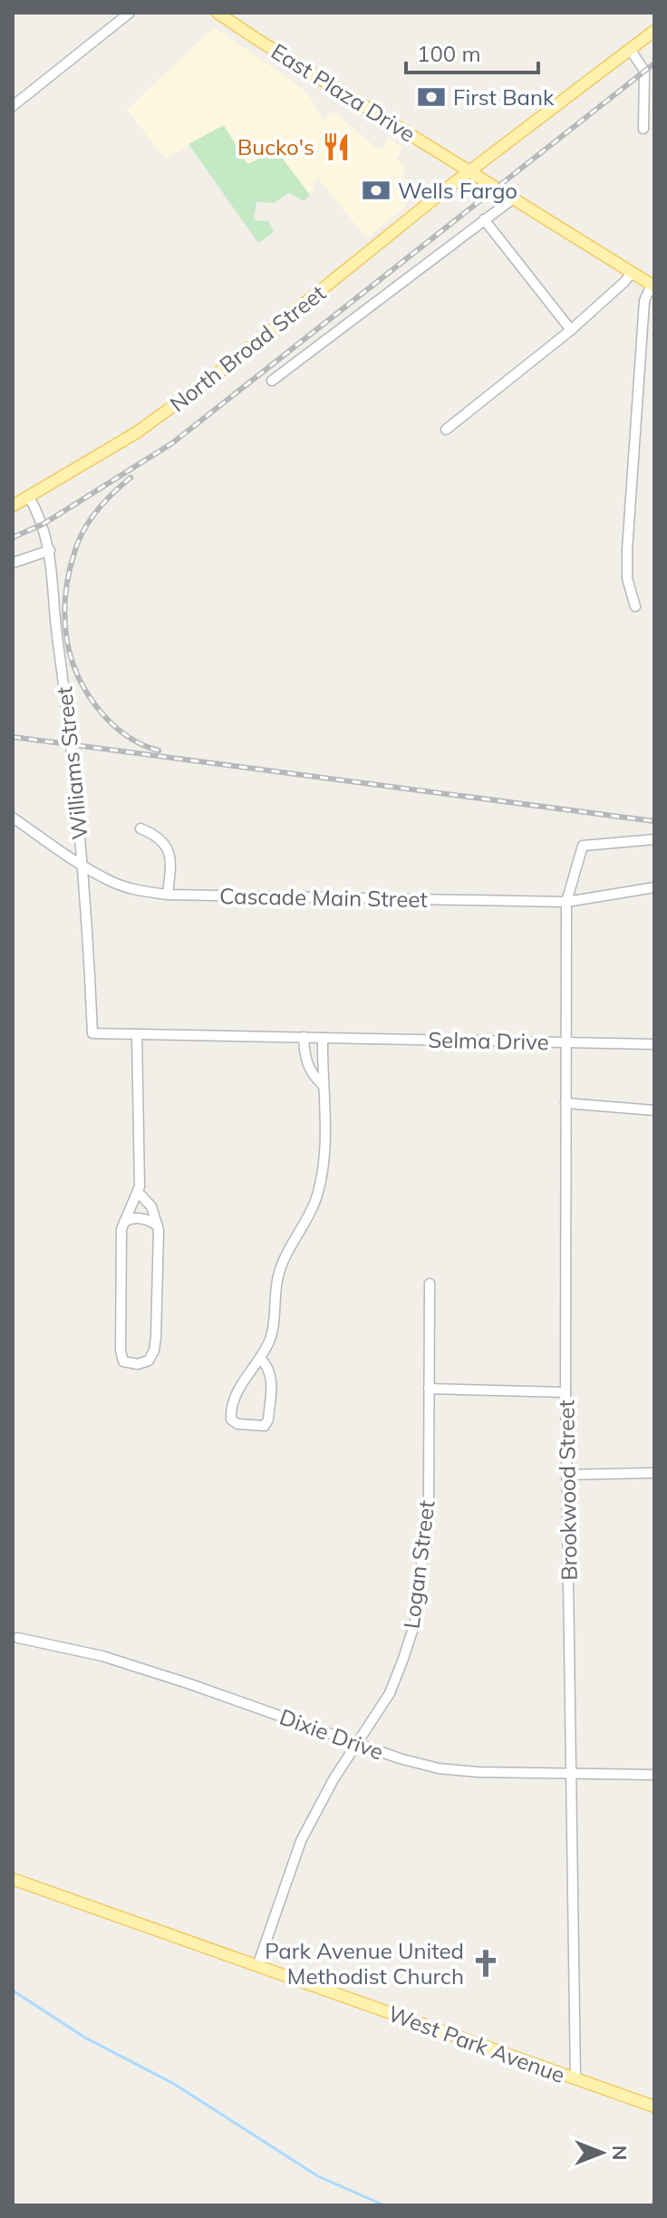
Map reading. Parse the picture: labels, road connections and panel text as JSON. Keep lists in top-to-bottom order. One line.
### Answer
{"streets":{"main road":["East Plaza Drive","North Broad Street","West Park Avenue"],"street":["Williams Street","Cascade Main Street","Selma Drive","Brookwood Street","Logan Street","Dixie Drive"]},"crossings":[["East Plaza Drive","North Broad Street"],["North Broad Street","Williams Street"],["Williams Street","Cascade Main Street"],["Williams Street","Selma Drive"],["Cascade Main Street","Brookwood Street"],["Selma Drive","Brookwood Street"],["Brookwood Street","Dixie Drive"],["Brookwood Street","West Park Avenue"],["Logan Street","Dixie Drive"],["Logan Street","West Park Avenue"]],"places":{"bank":["First Bank","Wells Fargo"],"restaurant":["Bucko's"],"church":["Park Avenue United Methodist Church"]},"scale_bar":"100 m","north":"right"}
